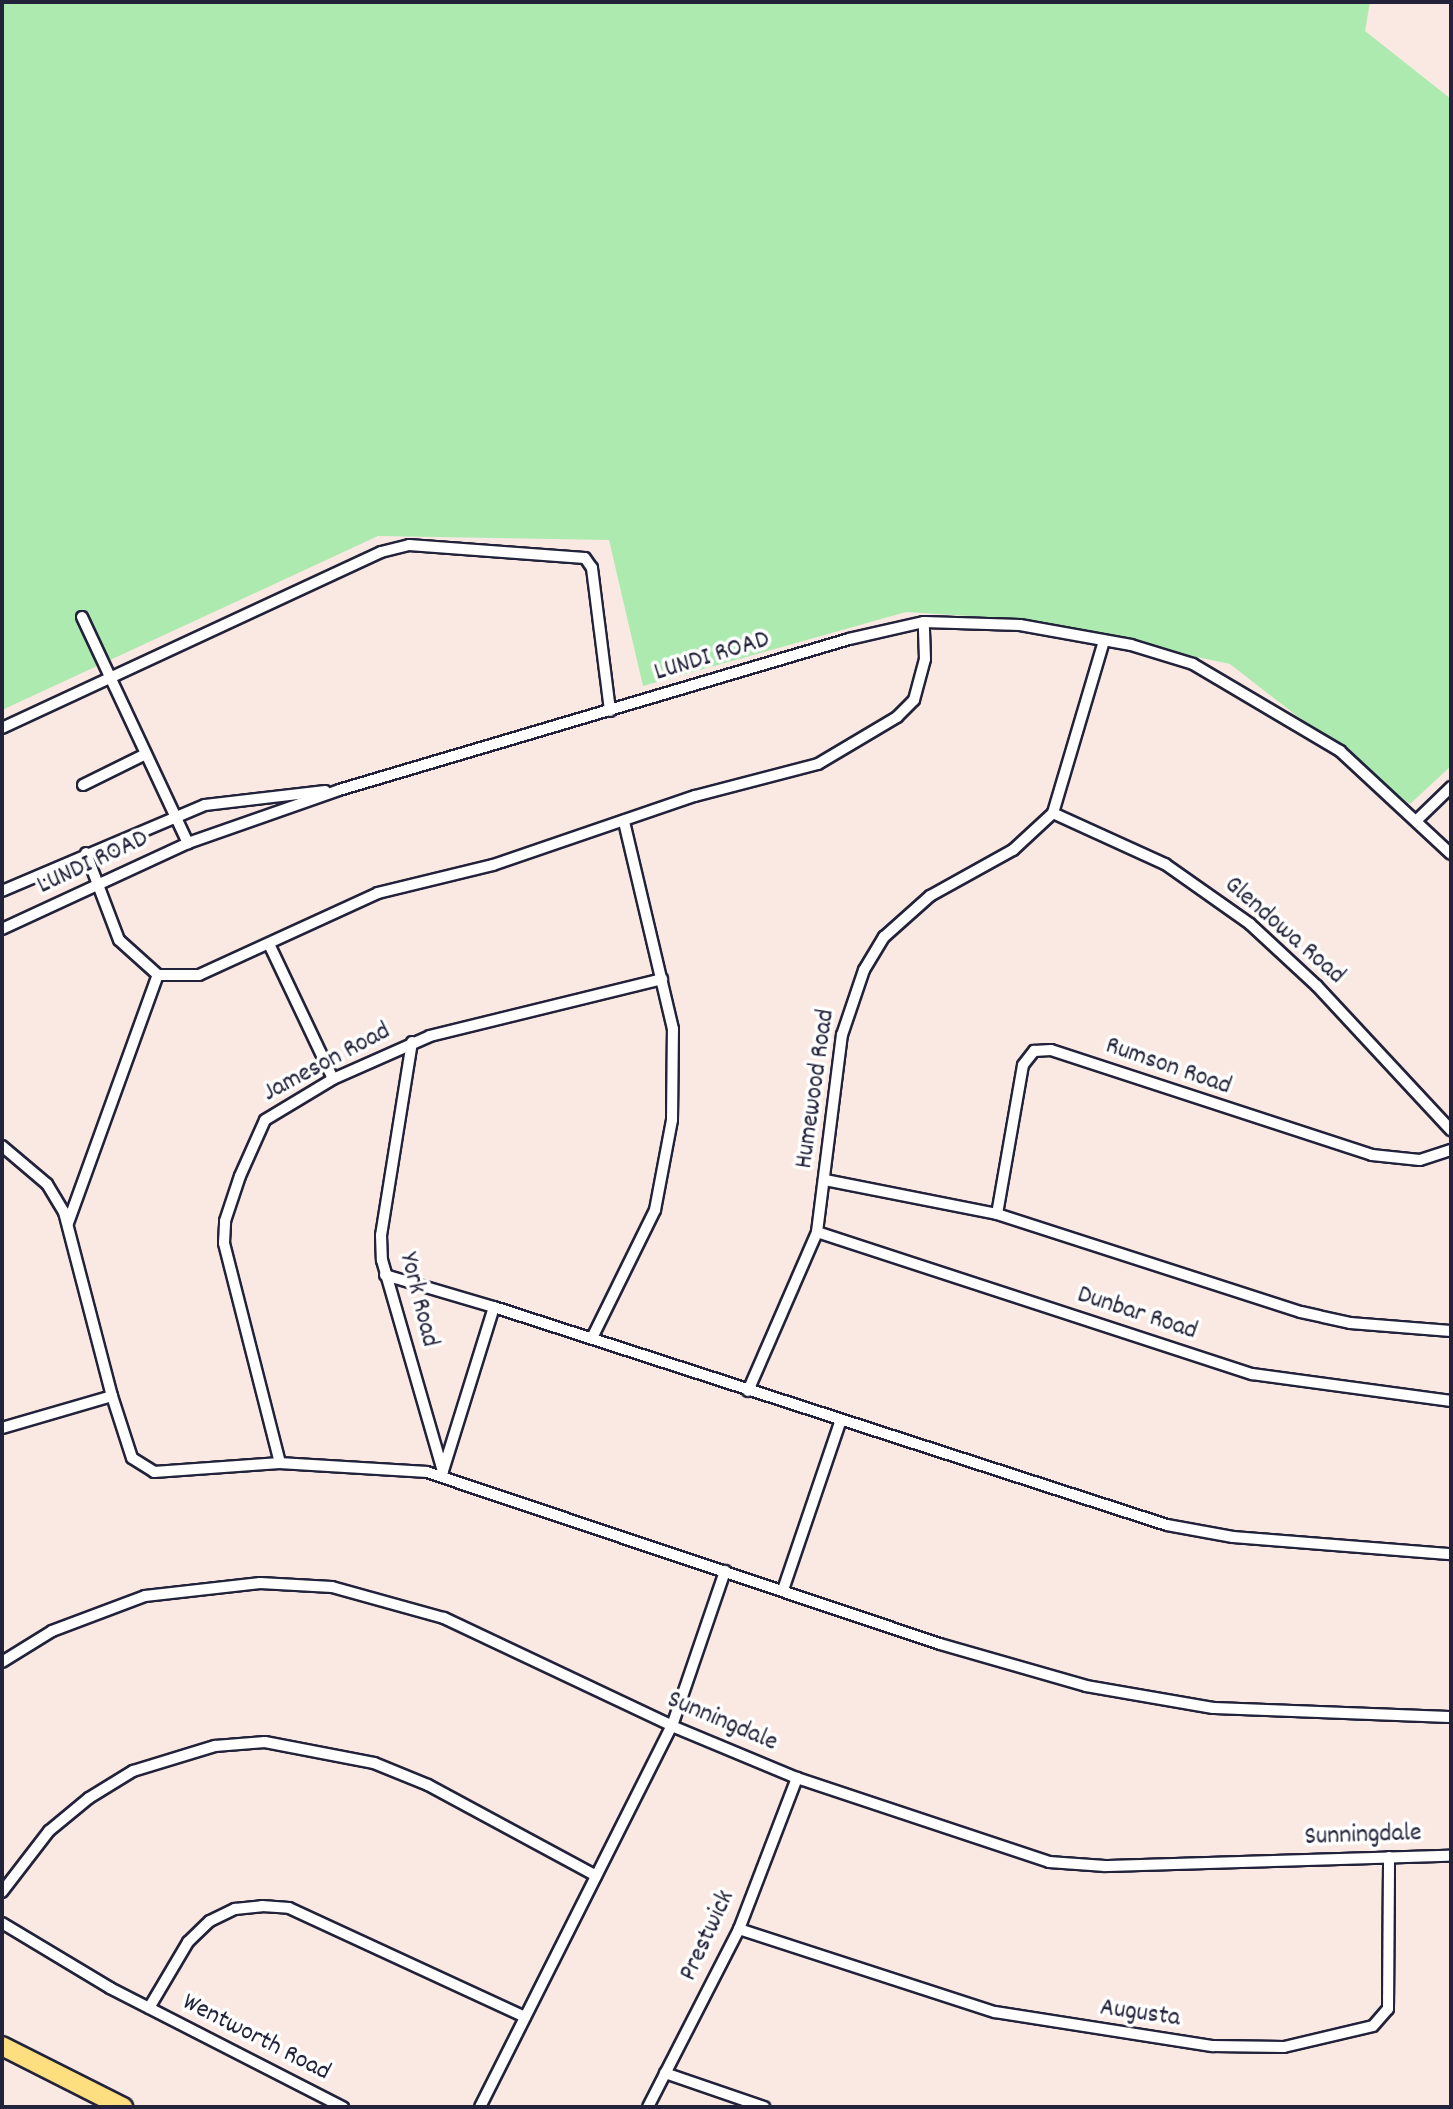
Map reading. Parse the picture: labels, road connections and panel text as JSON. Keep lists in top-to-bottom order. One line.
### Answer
{"streets":{"street":["LUNDI ROAD","Glendowa Road","Jameson Road","Rumson Road","Humewood Road","York Road","Dunbar Road","Sunningdale","Prestwick","Augusta","Wentworth Road"]},"crossings":[["Glendowa Road","Humewood Road"],["Jameson Road","York Road"],["Humewood Road","Dunbar Road"],["Sunningdale","Prestwick"],["Sunningdale","Augusta"],["Prestwick","Augusta"]]}
